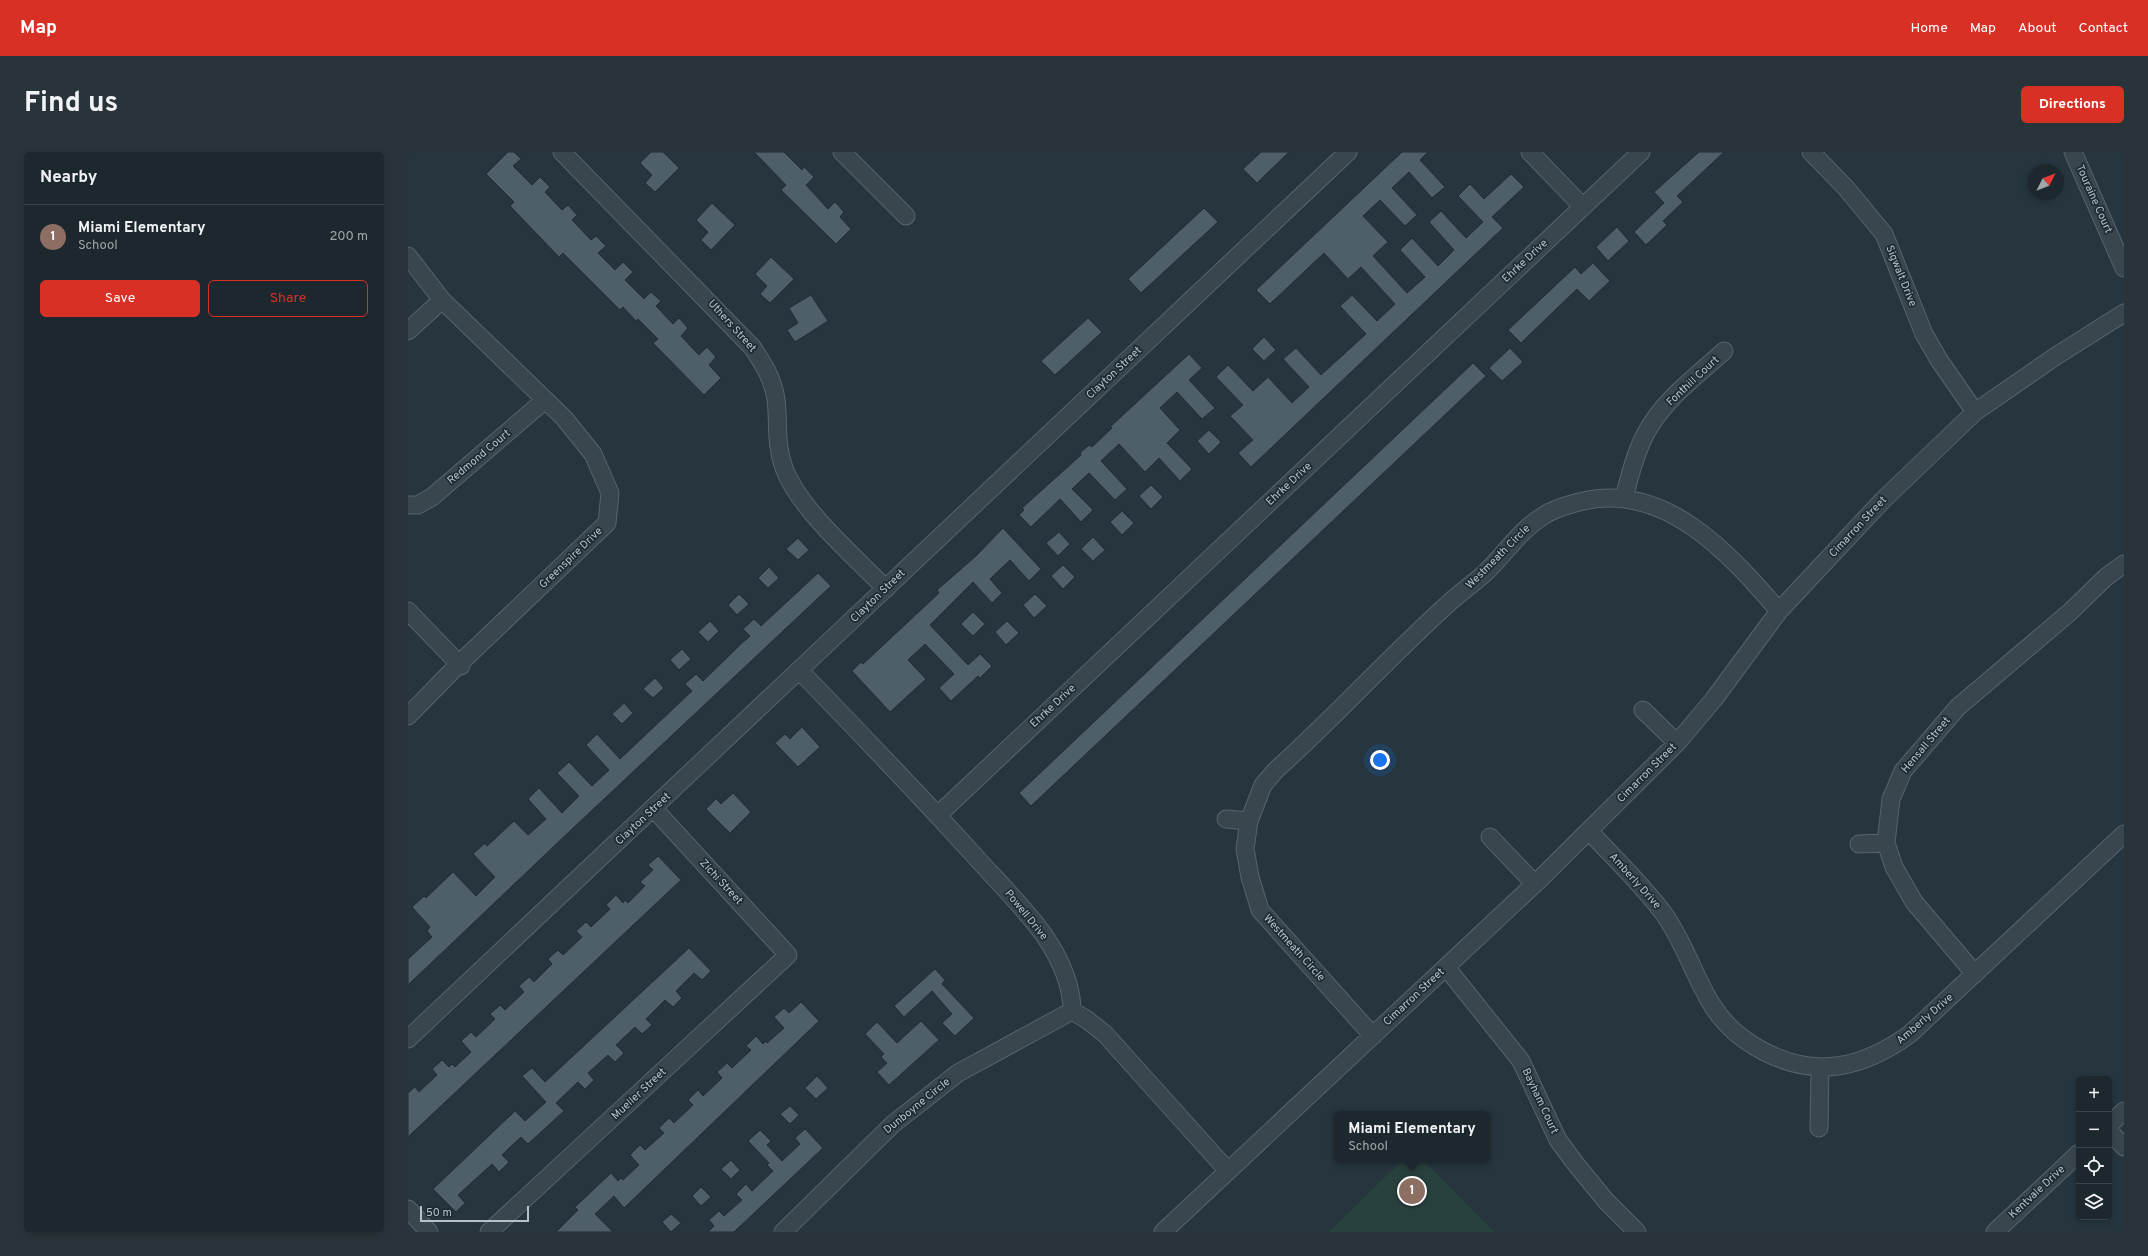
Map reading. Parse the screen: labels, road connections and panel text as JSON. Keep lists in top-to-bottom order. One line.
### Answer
{"streets":{"street":["Touraine Court","Ehrke Drive","Sigwalt Drive","Uthers Street","Clayton Street","Fonthill Court","Redmond Court","Cimarron Street","Westmeath Circle","Greenspire Drive","Hensall Street","Amberly Drive","Zichi Street","Powell Drive","Mueller Street","Bayham Court","Dunboyne Circle","Kentvale Drive"]},"crossings":[["Ehrke Drive","Powell Drive"],["Sigwalt Drive","Cimarron Street"],["Uthers Street","Clayton Street"],["Clayton Street","Zichi Street"],["Clayton Street","Powell Drive"],["Fonthill Court","Westmeath Circle"],["Redmond Court","Greenspire Drive"],["Cimarron Street","Westmeath Circle"],["Cimarron Street","Amberly Drive"],["Cimarron Street","Bayham Court"],["Hensall Street","Amberly Drive"],["Zichi Street","Mueller Street"],["Powell Drive","Dunboyne Circle"]],"scale_bar":"50 m","north":"top right","page":{"header":"Map","nav":["Home","Map","About","Contact"],"title":"Find us","buttons":["Directions",["Save","Share"]],"heading":"Nearby","list":[{"mark":"1","name":"Miami Elementary","note":"School","value":"200 m"}],"map_buttons":["+","−"],"popup":["Miami Elementary","School"],"pins":"1","scale":"50 m"}}
